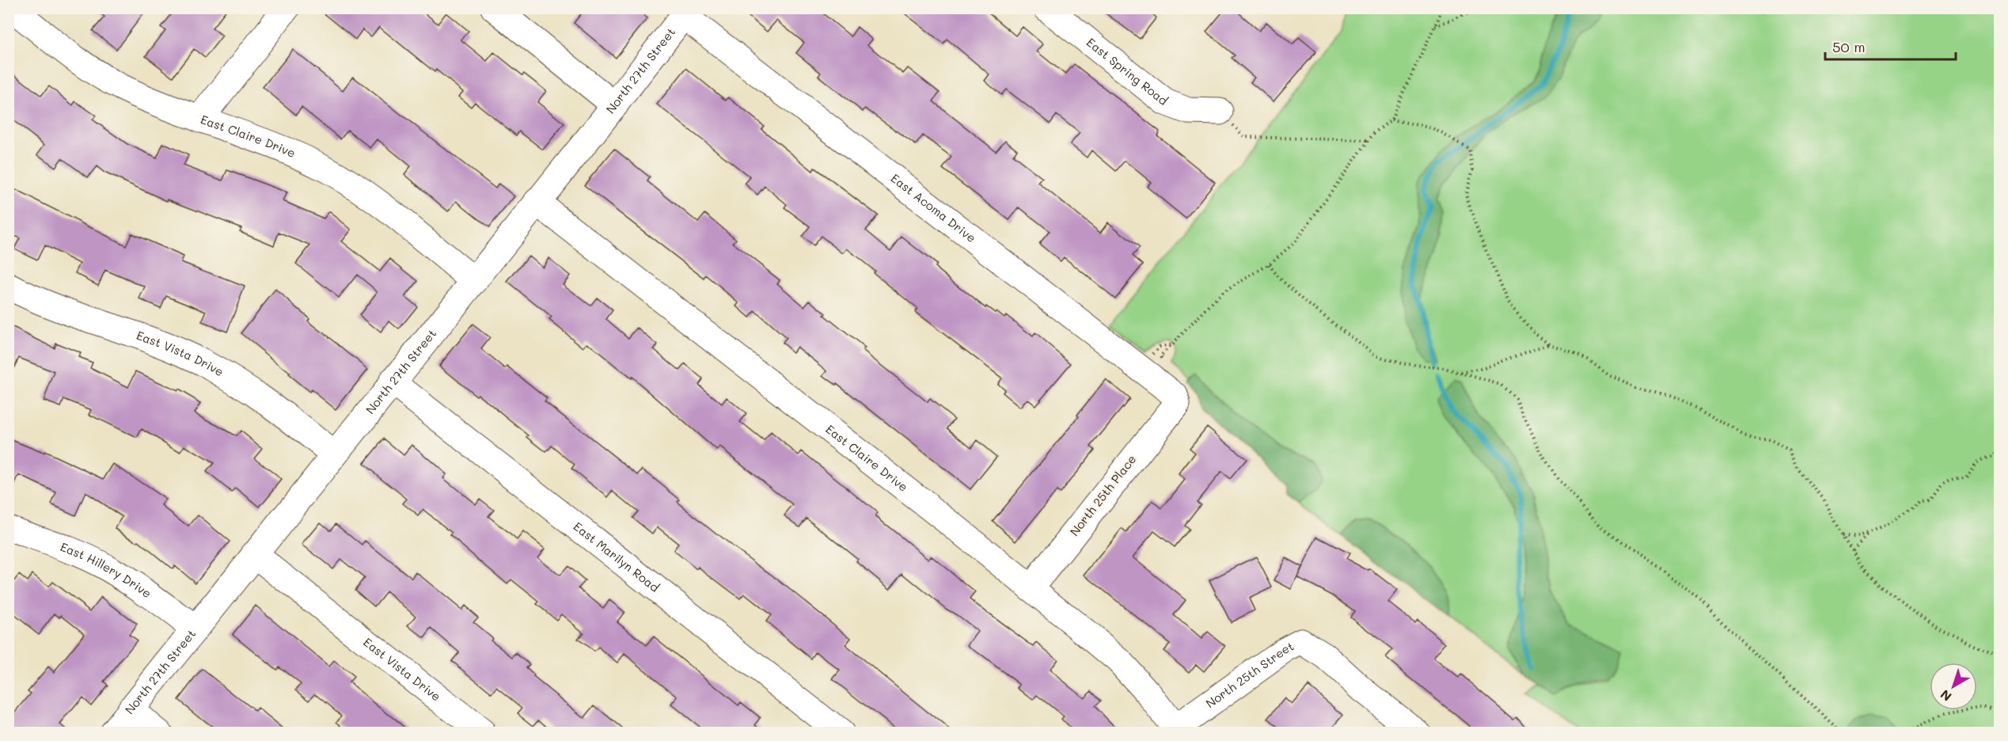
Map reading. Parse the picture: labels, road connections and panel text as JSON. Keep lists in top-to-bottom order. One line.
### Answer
{"streets":{"street":["North 27th Street","East Spring Road","East Claire Drive","East Acoma Drive","East Vista Drive","North 25th Place","East Marilyn Road","East Hillery Drive","North 25th Street"]},"crossings":[["North 27th Street","East Claire Drive"],["North 27th Street","East Acoma Drive"],["North 27th Street","East Vista Drive"],["North 27th Street","East Marilyn Road"],["North 27th Street","East Hillery Drive"],["East Claire Drive","North 25th Place"],["East Claire Drive","North 25th Street"],["East Acoma Drive","North 25th Place"]],"scale_bar":"50 m","north":"bottom left"}
